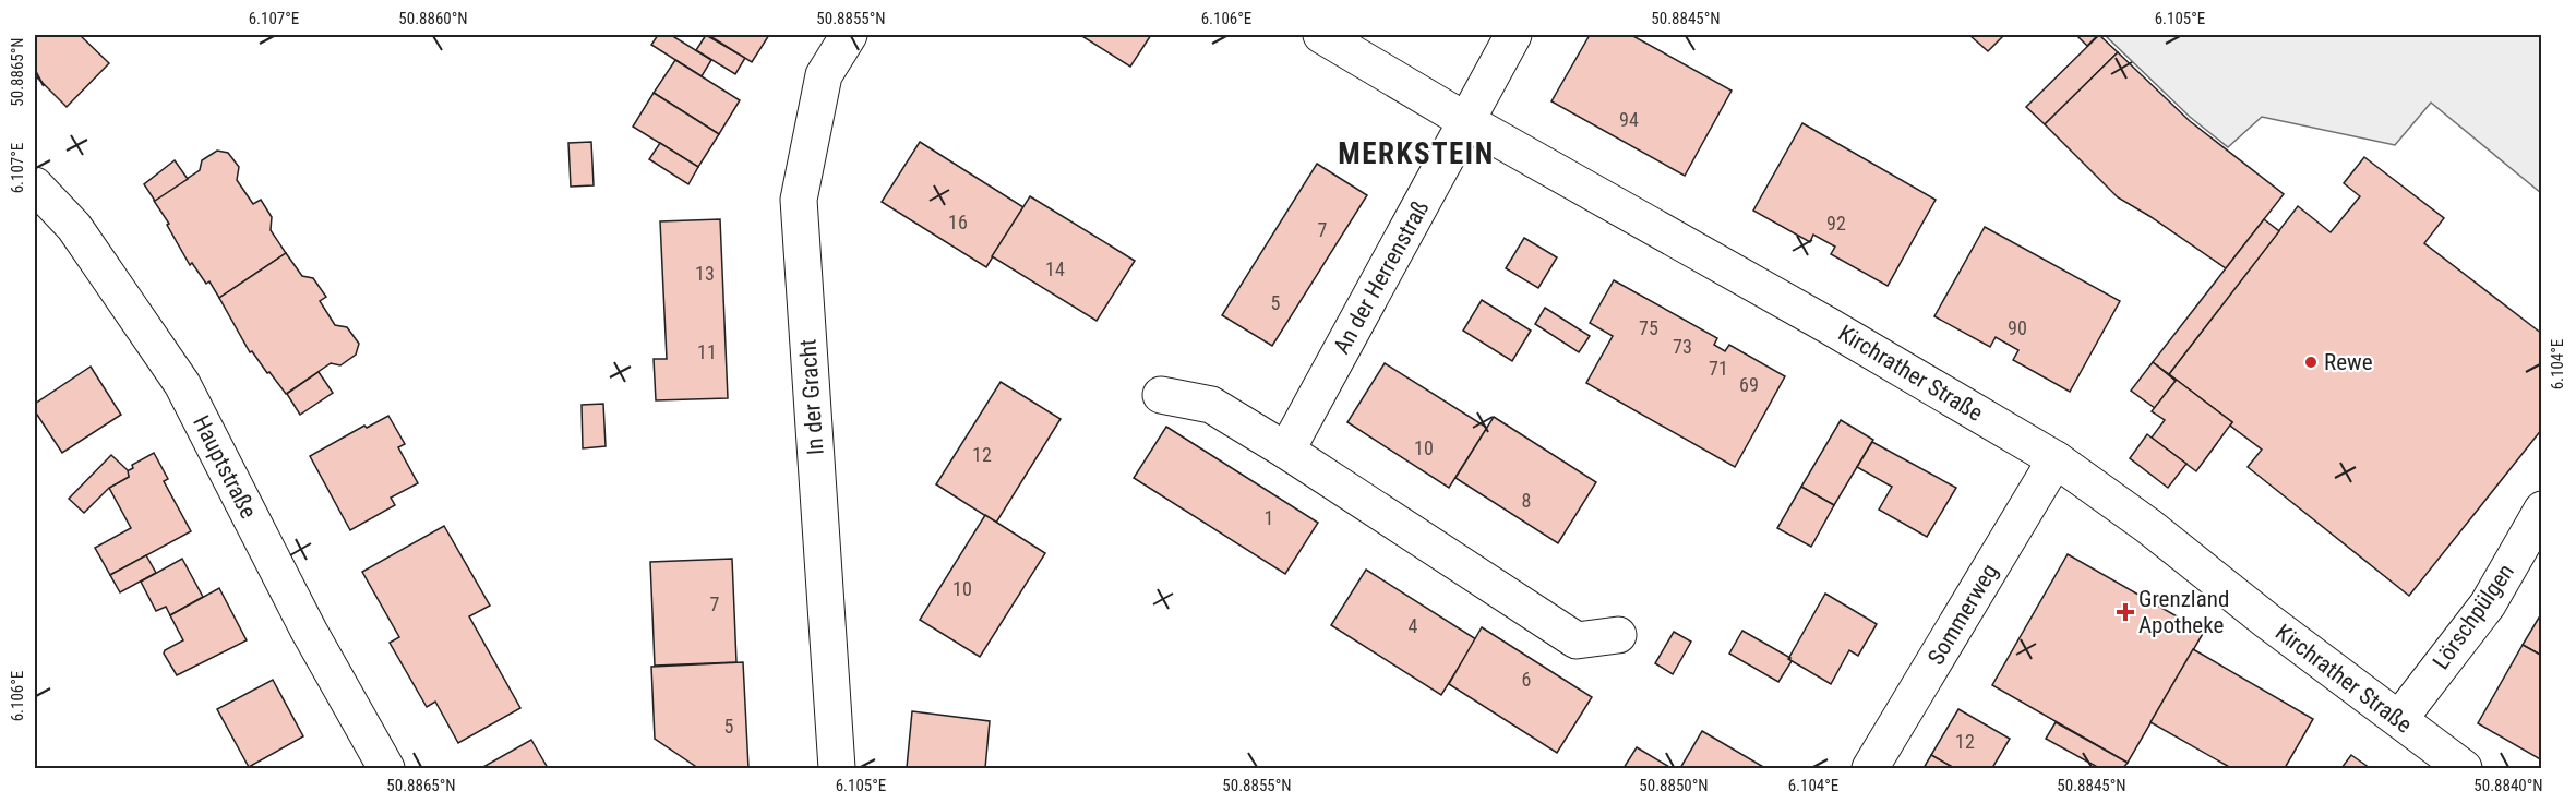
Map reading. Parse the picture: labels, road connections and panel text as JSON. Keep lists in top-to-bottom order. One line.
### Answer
{"streets":{"street":["An der Herrenstraß","Kirchrather Straße","In der Gracht","Hauptstraße","Sommerweg","Lörschpülgen"]},"crossings":[["An der Herrenstraß","Kirchrather Straße"],["Kirchrather Straße","Sommerweg"],["Kirchrather Straße","Lörschpülgen"]],"districts":["MERKSTEIN"],"places":{"other":["Rewe"],"health":["Grenzland Apotheke"]},"house_numbers":["94","16","92","7","14","13","5","75","90","73","11","71","69","10","12","8","1","10","7","4","6","5","12"],"coordinates":["6.107°E","50.8860°N","50.8855°N","6.106°E","50.8845°N","6.105°E","50.8865°N","6.104°E","50.8850°N","50.8840°N"]}
